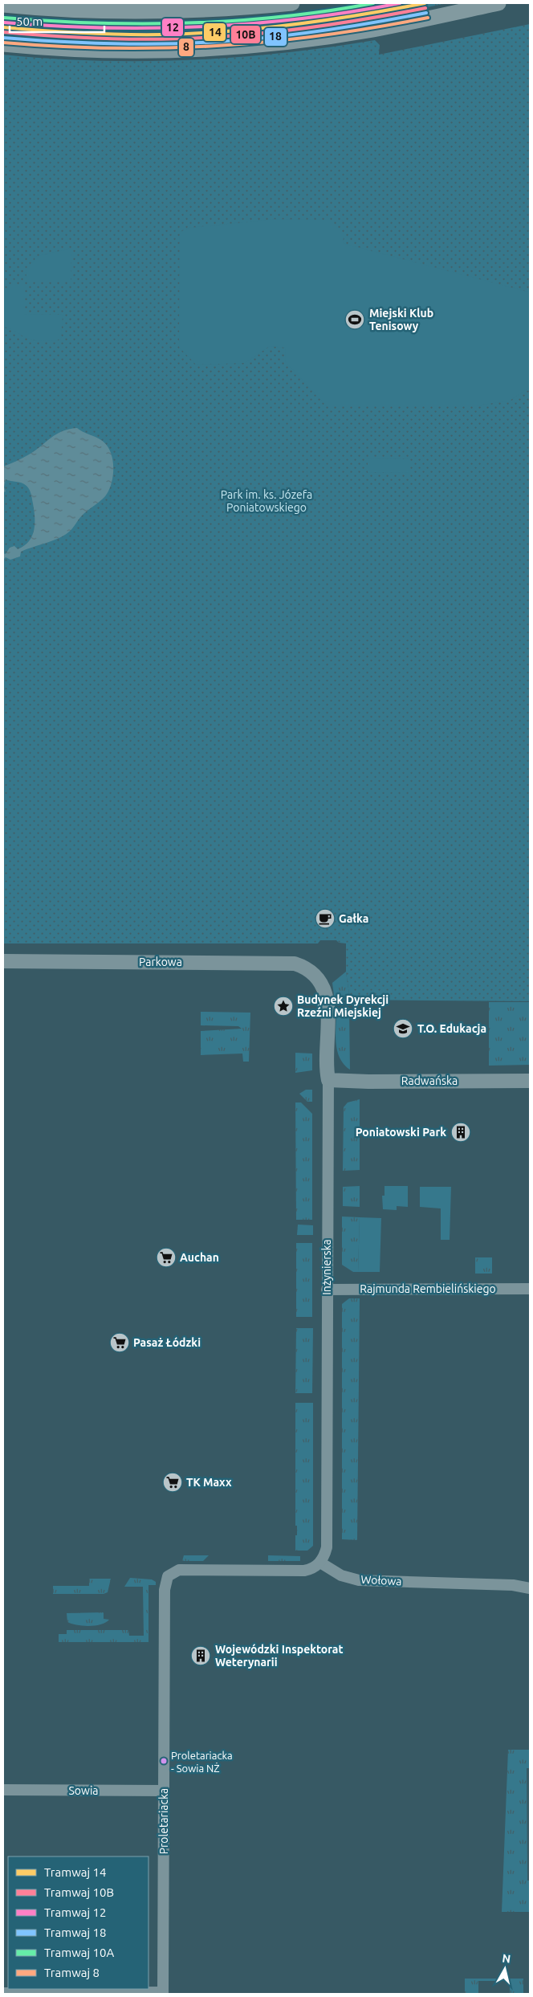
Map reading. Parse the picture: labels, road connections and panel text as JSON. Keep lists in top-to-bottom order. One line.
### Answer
{"streets":{"street":["Parkowa","Radwańska","Inżynierska","Rajmunda Rembielińskiego","Wołowa","Sowia","Proletariacka"]},"crossings":[["Parkowa","Inżynierska"],["Radwańska","Inżynierska"],["Inżynierska","Rajmunda Rembielińskiego"],["Inżynierska","Wołowa"],["Inżynierska","Proletariacka"],["Wołowa","Proletariacka"],["Sowia","Proletariacka"]],"parks":["Park im. ks. Józefa Poniatowskiego"],"places":{"sports":["Miejski Klub Tenisowy"],"cafe":["Gałka"],"place":["Budynek Dyrekcji Rzeźni Miejskiej"],"school or university":["T.O. Edukacja"],"building":["Poniatowski Park","Wojewódzki Inspektorat Weterynarii"],"supermarket":["Auchan","Pasaż Łódzki","TK Maxx"],"other":["Proletariacka - Sowia NŻ"]},"lines":["tram line 14","tram line 12","tram line 10A","tram line 10B","tram line 18","tram line 8"],"legend":["Tramwaj 14","Tramwaj 10B","Tramwaj 12","Tramwaj 18","Tramwaj 10A","Tramwaj 8"],"scale_bar":"50 m","north":"top"}
